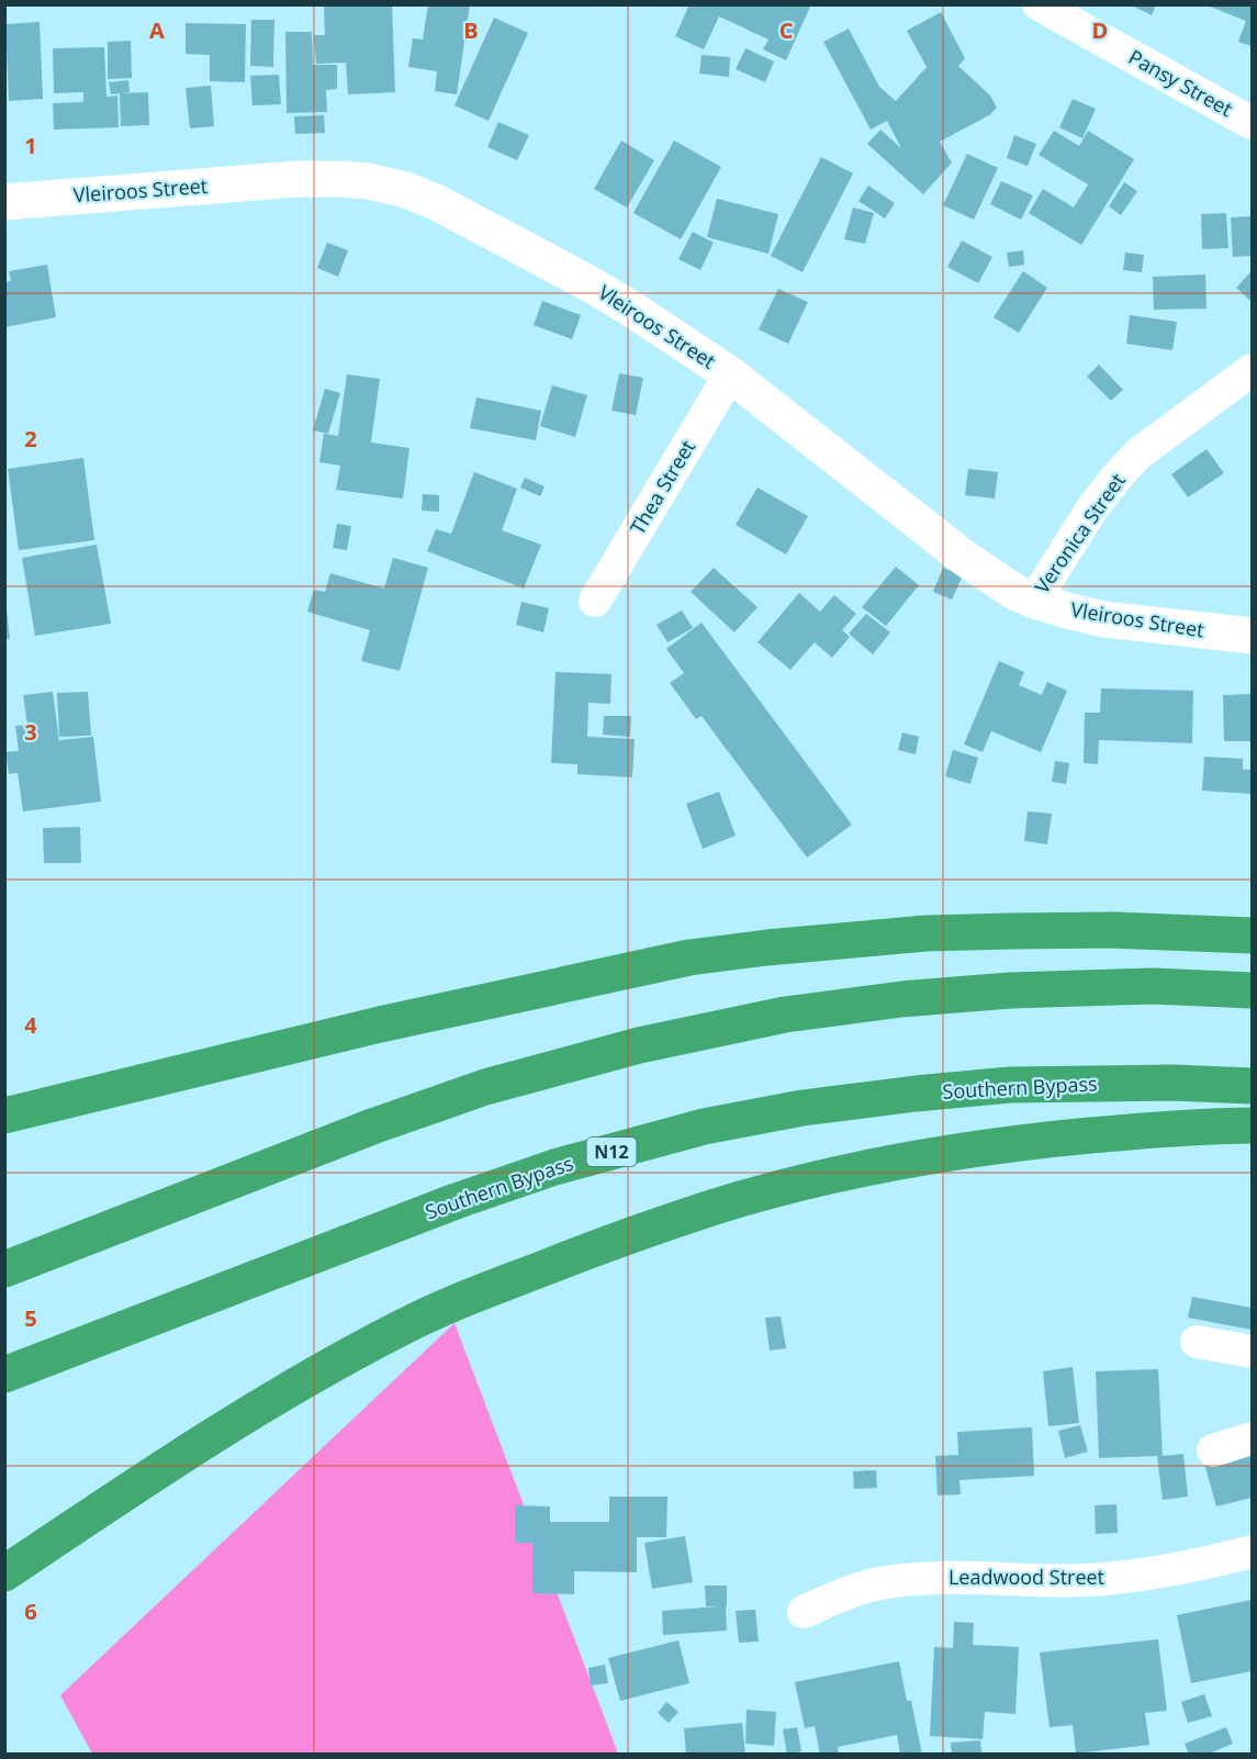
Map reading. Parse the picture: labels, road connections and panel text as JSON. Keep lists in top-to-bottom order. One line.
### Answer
{"streets":{"highway":["Southern Bypass","N12"],"street":["Pansy Street","Vleiroos Street","Thea Street","Veronica Street","Leadwood Street"]},"crossings":[["Vleiroos Street","Thea Street"],["Vleiroos Street","Veronica Street"]],"grid":{"columns":["A","B","C","D"],"rows":["1","2","3","4","5","6"]}}
